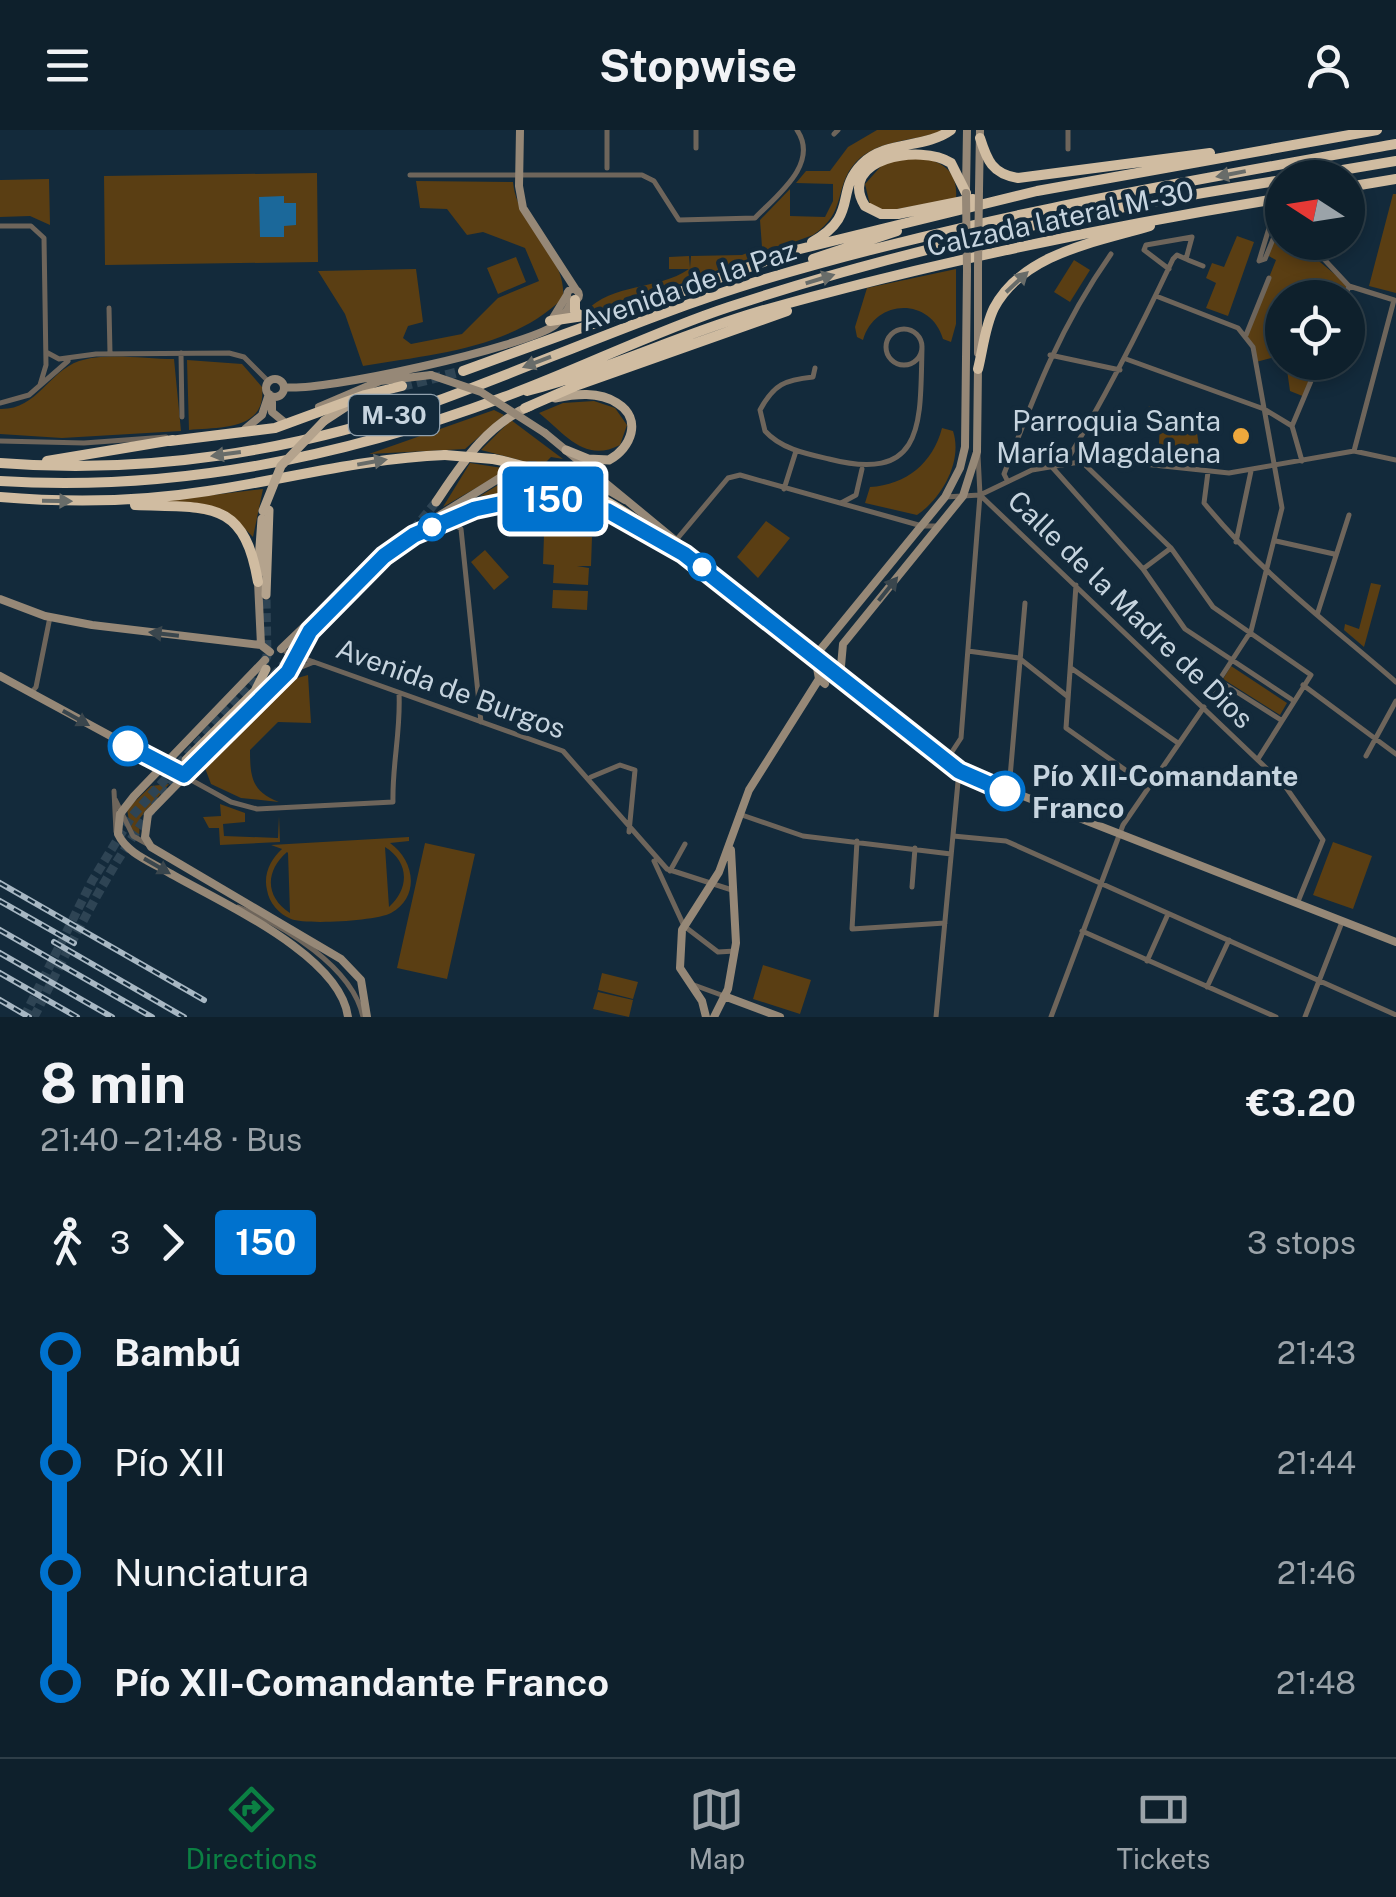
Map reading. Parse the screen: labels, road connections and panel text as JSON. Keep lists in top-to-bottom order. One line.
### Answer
{"streets":{"highway":["Calzada lateral M-30","Avenida de la Paz","M-30"],"street":["Calle de la Madre de Dios","Avenida de Burgos"]},"crossings":[["Calzada lateral M-30","M-30"],["Avenida de la Paz","M-30"]],"places":["Parroquia Santa María Magdalena","Pío XII-Comandante Franco"],"lines":["bus line 150"],"north":"left","page":{"header":"Stopwise","on_map":"150","heading":["8 min","21:40 – 21:48 · Bus","€3.20"],"legs":["3","150","3 stops"],"list":[{"name":"Bambú","value":"21:43"},{"name":"Pío XII","value":"21:44"},{"name":"Nunciatura","value":"21:46"},{"name":"Pío XII-Comandante Franco","value":"21:48"}],"tabs":["Directions","Map","Tickets"]}}
